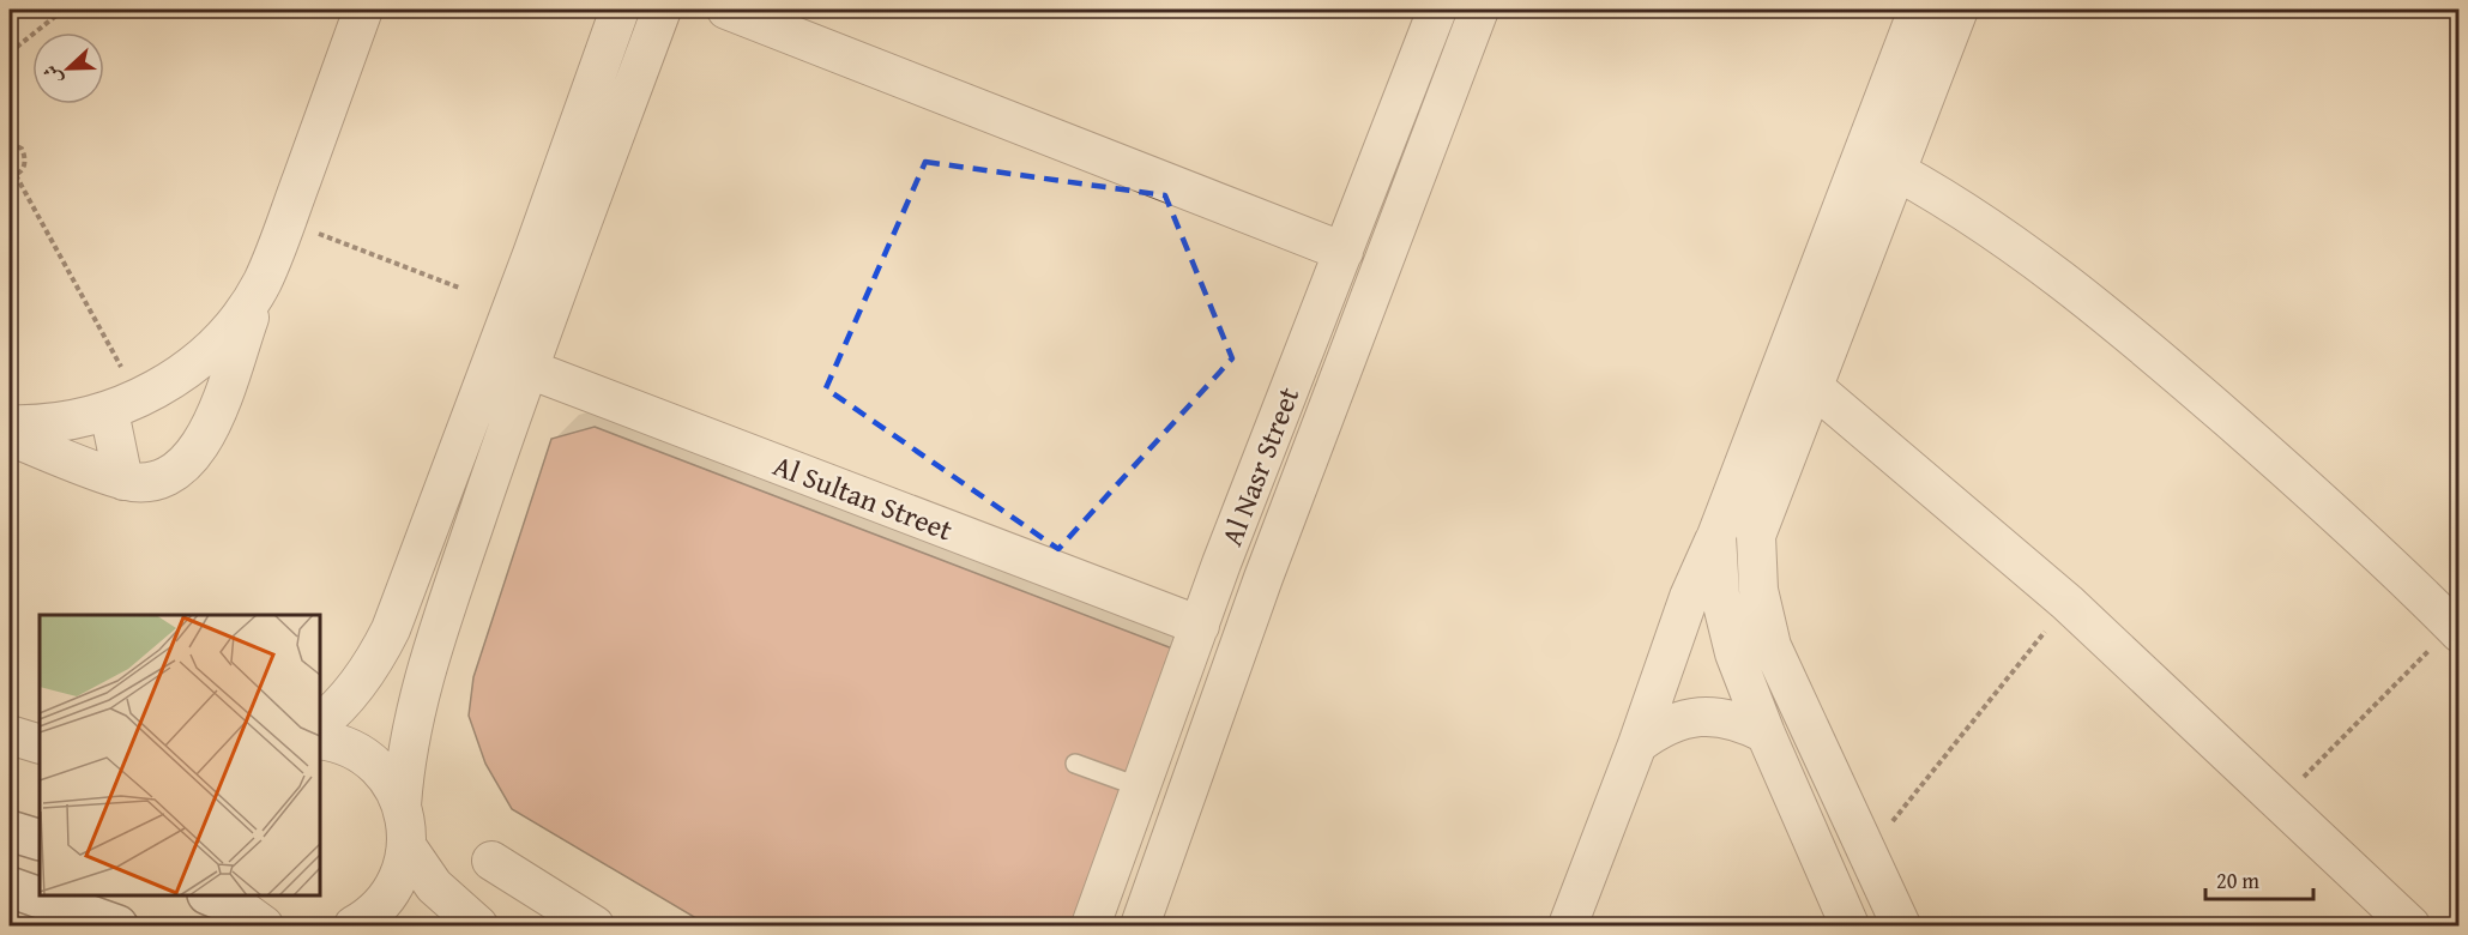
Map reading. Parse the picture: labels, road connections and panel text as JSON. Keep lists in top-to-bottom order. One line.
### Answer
{"streets":{"street":["Al Nasr Street","Al Sultan Street"]},"crossings":[["Al Nasr Street","Al Sultan Street"]],"scale_bar":"20 m","north":"left"}
